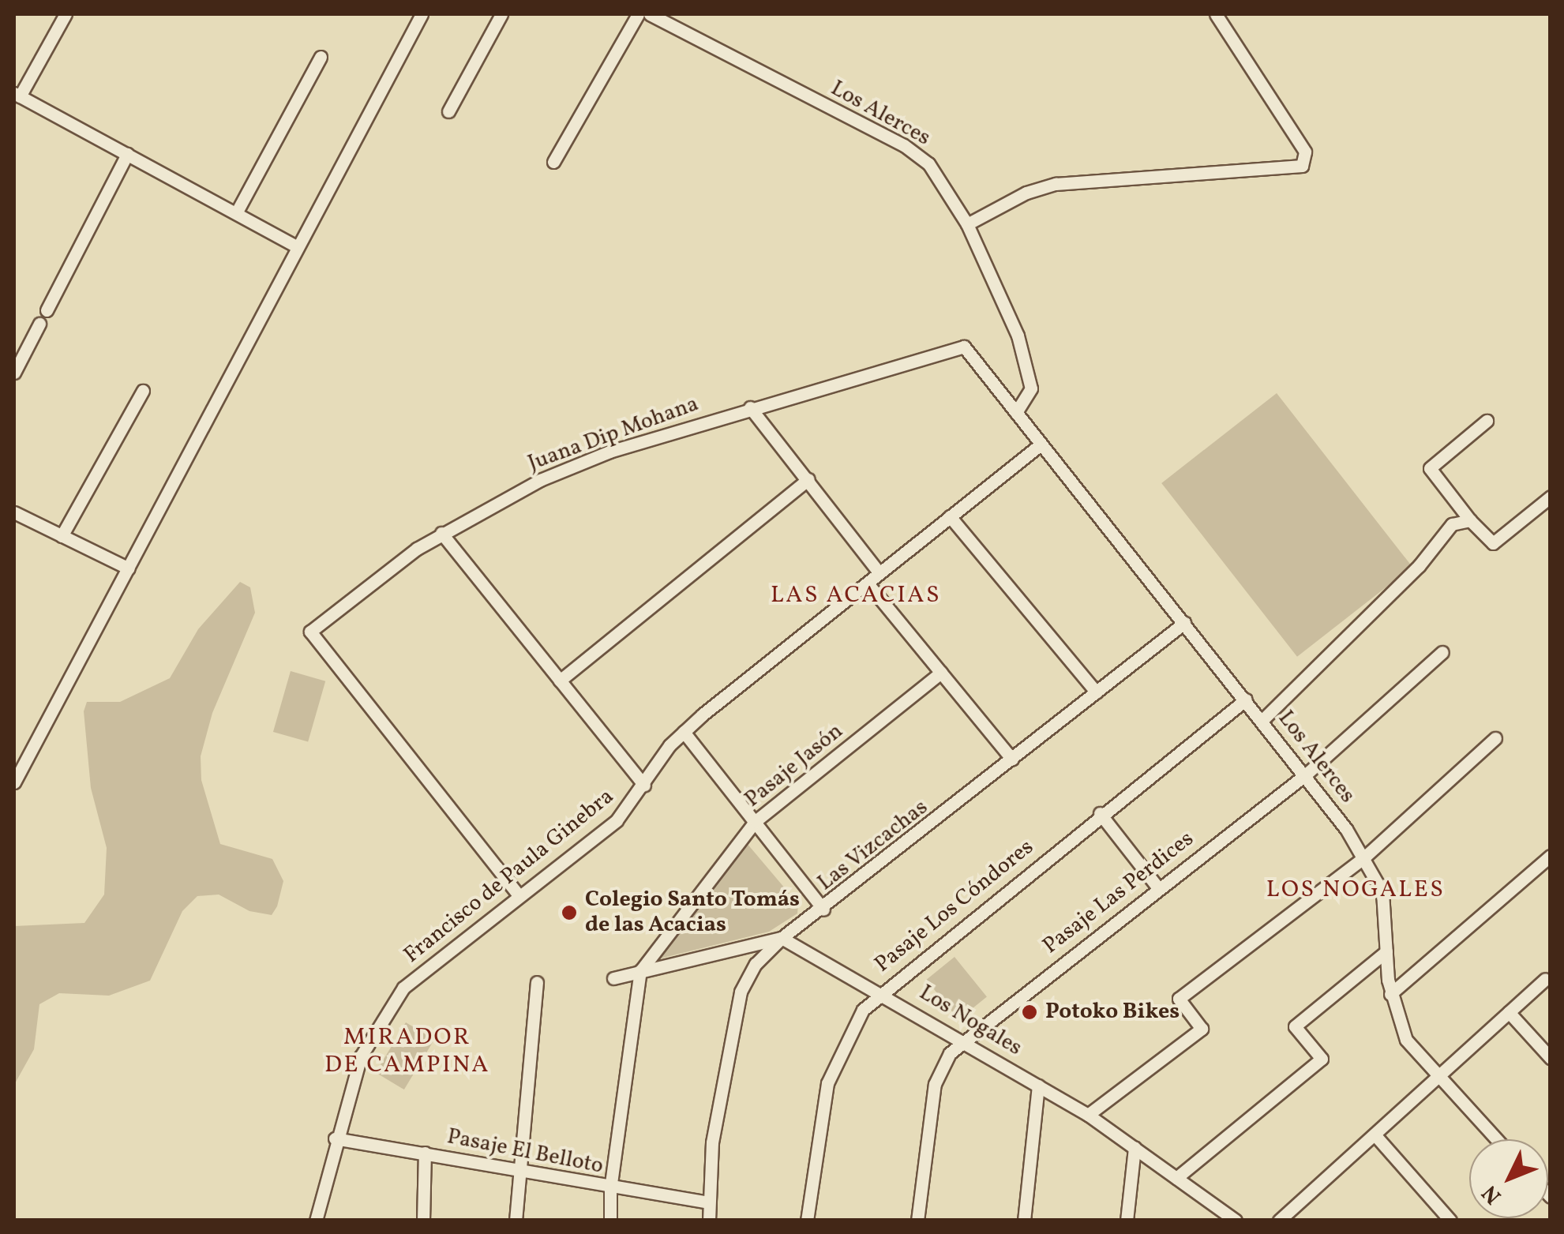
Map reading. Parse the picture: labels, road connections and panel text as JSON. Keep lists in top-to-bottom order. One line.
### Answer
{"streets":{"street":["Los Alerces","Juana Dip Mohana","Pasaje Jasón","Las Vizcachas","Francisco de Paula Ginebra","Pasaje Las Perdices","Pasaje Los Cóndores","Los Nogales","Pasaje El Belloto"]},"crossings":[["Los Alerces","Juana Dip Mohana"],["Los Alerces","Las Vizcachas"],["Los Alerces","Francisco de Paula Ginebra"],["Los Alerces","Pasaje Las Perdices"],["Los Alerces","Pasaje Los Cóndores"],["Juana Dip Mohana","Francisco de Paula Ginebra"],["Pasaje Jasón","Pasaje El Belloto"],["Las Vizcachas","Los Nogales"],["Las Vizcachas","Pasaje El Belloto"],["Francisco de Paula Ginebra","Pasaje El Belloto"],["Pasaje Las Perdices","Los Nogales"],["Pasaje Los Cóndores","Los Nogales"]],"districts":["LAS ACACIAS","LOS NOGALES","MIRADOR DE CAMPINA"],"places":["Colegio Santo Tomás de las Acacias","Potoko Bikes"],"north":"bottom left"}
